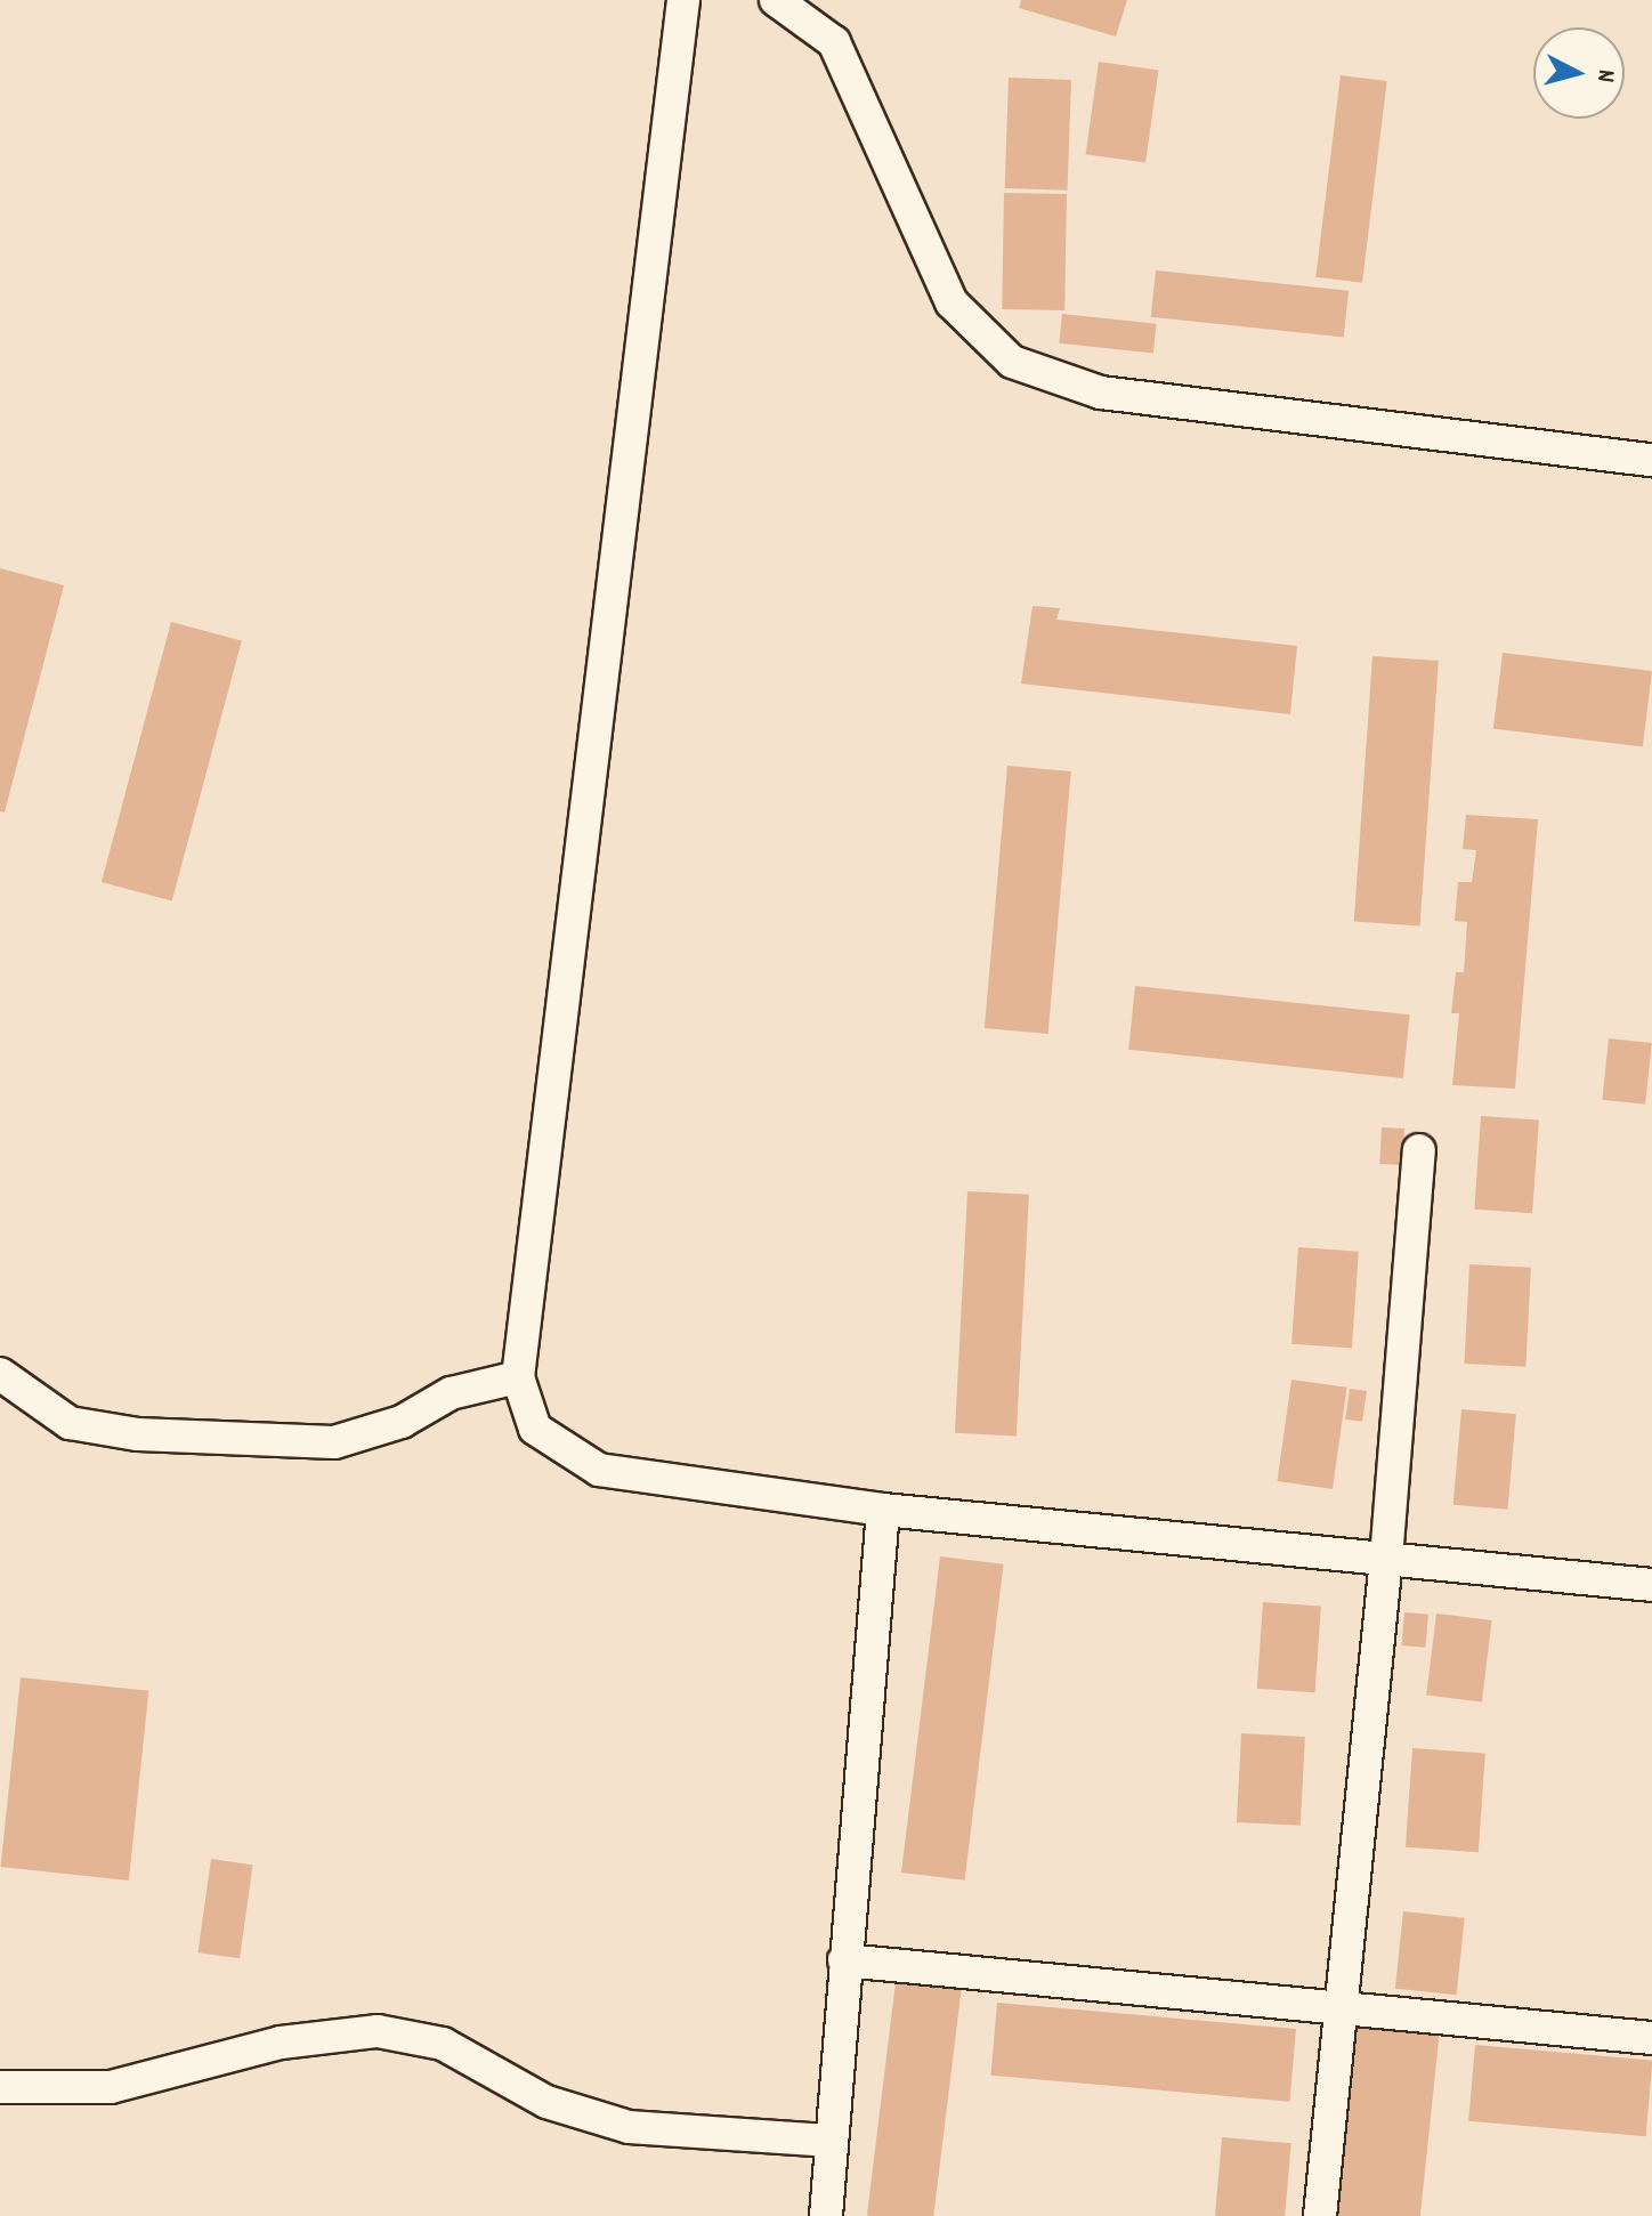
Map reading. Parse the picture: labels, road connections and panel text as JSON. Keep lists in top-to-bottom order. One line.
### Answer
{"north":"right"}
